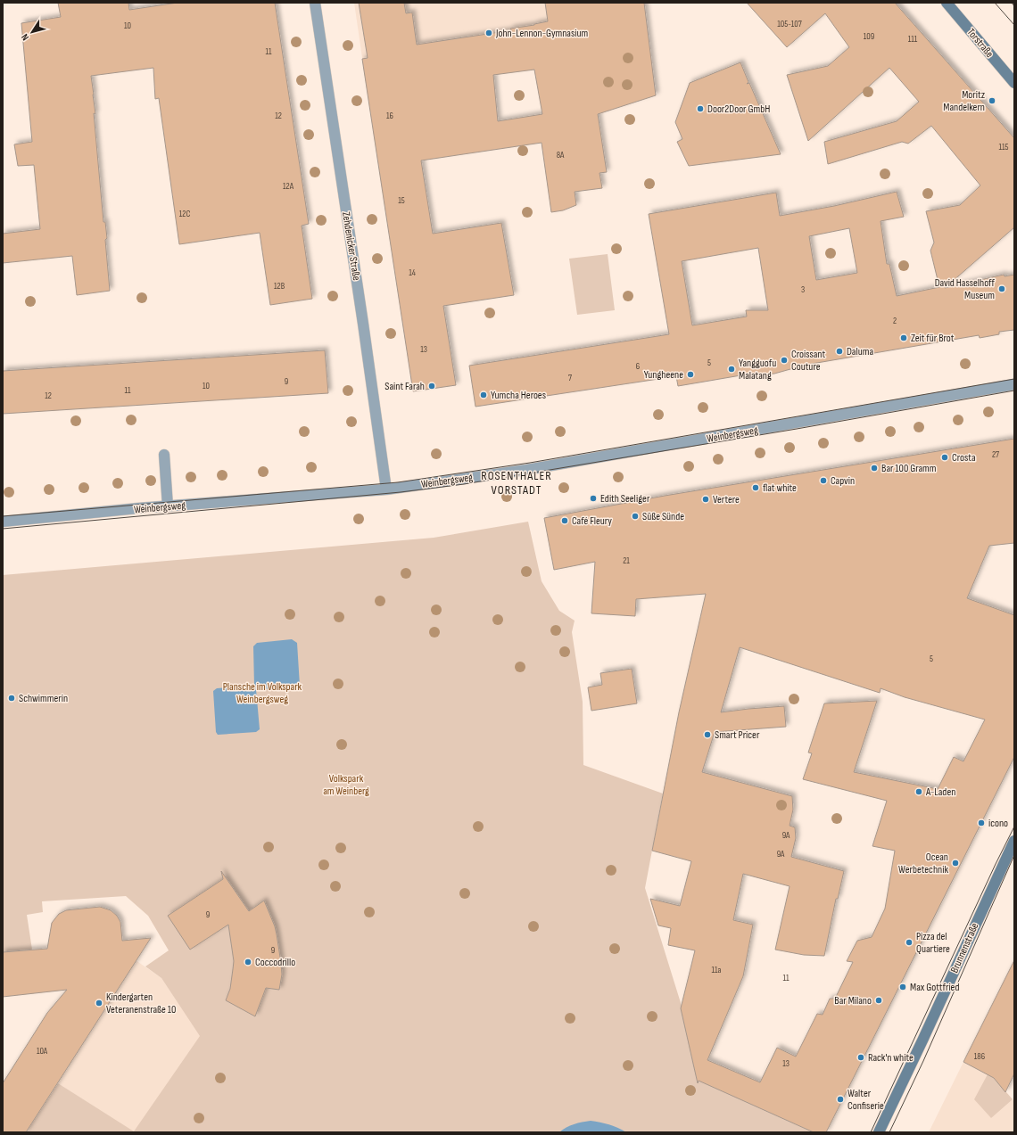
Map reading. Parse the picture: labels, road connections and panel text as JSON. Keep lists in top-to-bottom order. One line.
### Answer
{"streets":{"main road":["Torstraße","Brunnenstraße"],"street":["Zehdenicker Straße","Weinbergsweg"]},"crossings":[["Zehdenicker Straße","Weinbergsweg"]],"districts":["ROSENTHALER VORSTADT"],"parks":["Plansche im Volkspark Weinbergsweg","Volkspark am Weinberg"],"places":["John-Lennon-Gymnasium","Moritz Mandelkern","Door2Door GmbH","David Hasselhoff Museum","Zeit für Brot","Daluma","Croissant Couture","Yangguofu Malatang","Yungheene","Saint Farah","Yumcha Heroes","Crosta","Bar 100 Gramm","Capvin","flat white","Edith Seeliger","Vertere","Süße Sünde","Café Fleury","Schwimmerin","Smart Pricer","A-Laden","icono","Ocean Werbetechnik","Pizza del Quartiere","Coccodrillo","Max Gottfried","Bar Milano","Kindergarten Veteranenstraße 10","Rack'n white","Walter Confiserie"],"house_numbers":["105-107","10","109","111","11","12","16","115","8A","12A","15","12C","14","12B","3","2","13","5","6","7","9","10","11","12","27","21","5","9A","9A","9","9","11a","11","10A","186","13"],"north":"bottom left"}
